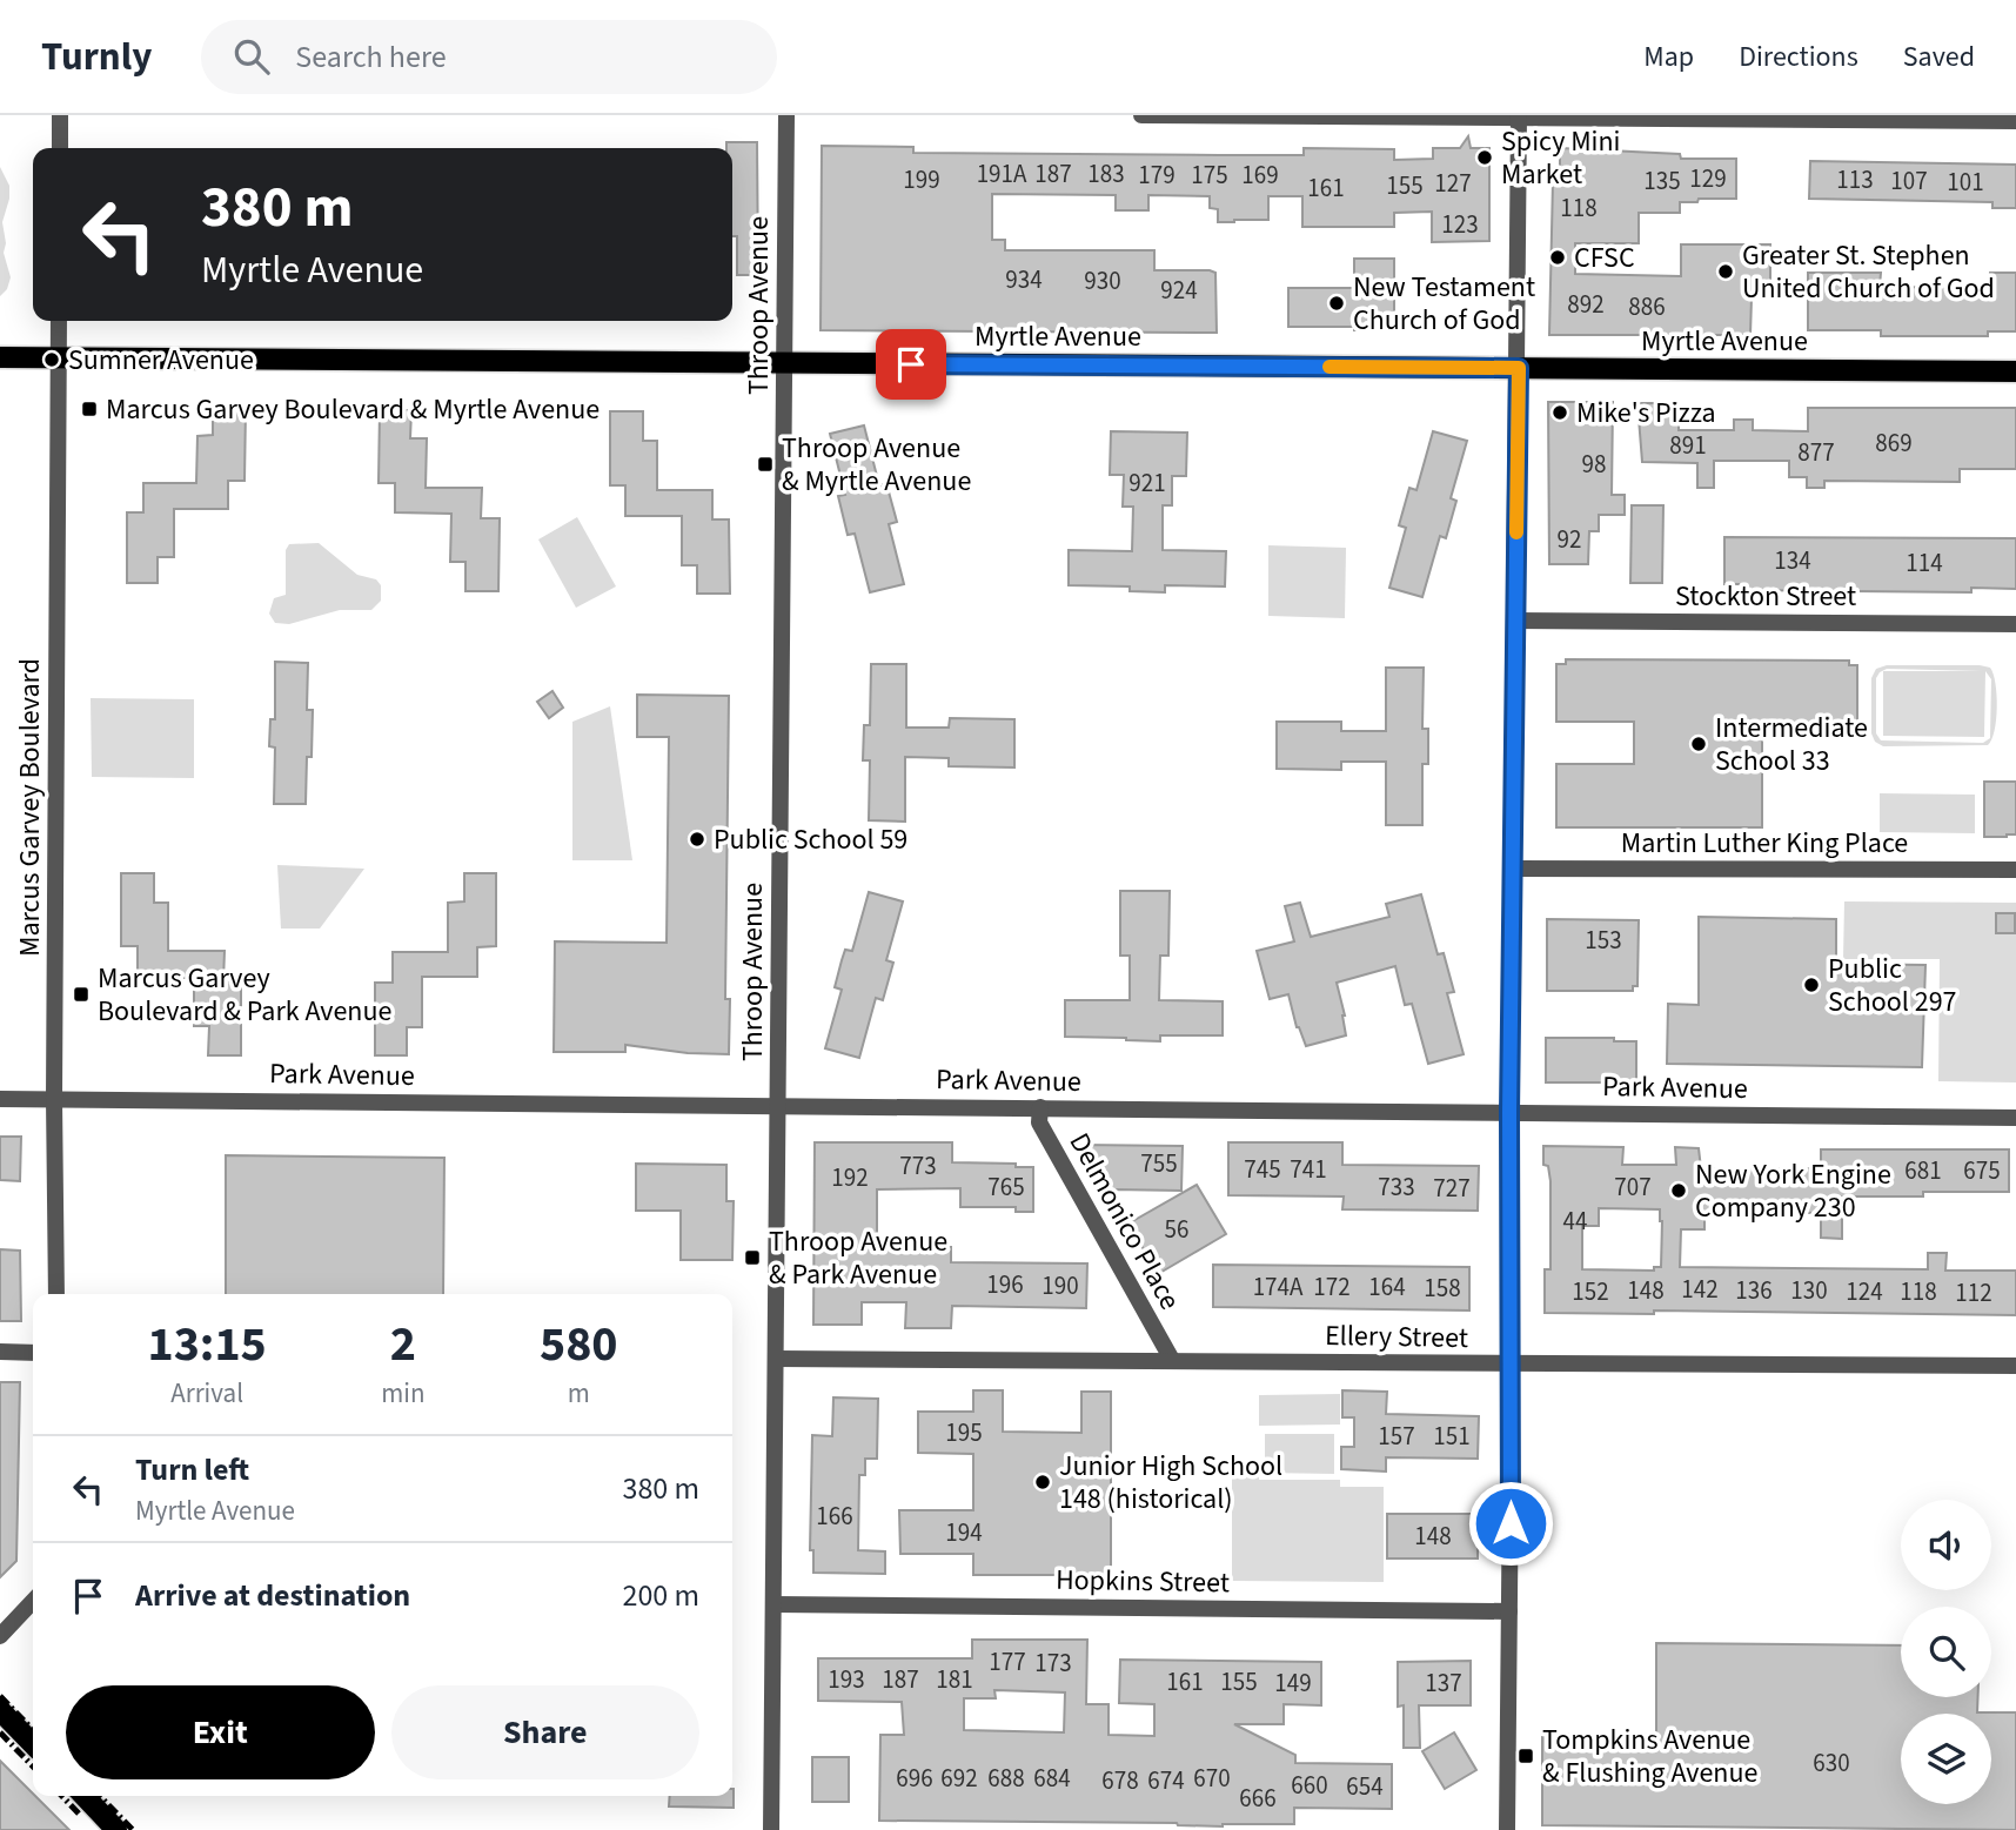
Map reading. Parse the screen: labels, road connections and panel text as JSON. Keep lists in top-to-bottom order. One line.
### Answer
{"streets":{"main road":["Myrtle Avenue"],"street":["Throop Avenue","Stockton Street","Marcus Garvey Boulevard","Martin Luther King Place","Park Avenue","Delmonico Place","Ellery Street","Hopkins Street"]},"crossings":[["Throop Avenue","Myrtle Avenue"],["Throop Avenue","Park Avenue"],["Throop Avenue","Ellery Street"],["Throop Avenue","Hopkins Street"],["Myrtle Avenue","Marcus Garvey Boulevard"],["Marcus Garvey Boulevard","Park Avenue"],["Park Avenue","Delmonico Place"],["Delmonico Place","Ellery Street"]],"places":{"other":["Spicy Mini Market","CFSC","Greater St. Stephen United Church of God","New Testament Church of God","Sumner Avenue","Mike's Pizza","Intermediate School 33","Public School 59","Public School 297","New York Engine Company 230","Junior High School 148 (historical)"],"transit":["Marcus Garvey Boulevard & Myrtle Avenue","Throop Avenue & Myrtle Avenue","Marcus Garvey Boulevard & Park Avenue","Throop Avenue & Park Avenue","Tompkins Avenue & Flushing Avenue"]},"house_numbers":["191A","187","183","179","175","169","129","199","113","135","107","101","127","155","161","118","123","934","930","924","892","886","869","891","877","98","921","92","134","114","153","755","773","745","741","681","675","192","765","733","707","727","44","56","196","190","174A","172","164","158","142","148","136","130","152","124","118","112","195","157","151","166","194","148","177","173","193","187","181","161","155","149","137","630","696","692","688","684","670","678","674","660","654","666"],"page":{"header":"Turnly","search":"Search here","nav":["Map","Directions","Saved"],"turn":["380 m","Myrtle Avenue"],"eta":["13:15","Arrival","2","min","580","m"],"list":[{"name":"Turn left","note":"Myrtle Avenue","value":"380 m"},{"name":"Arrive at destination","value":"200 m"}],"buttons":["Exit","Share"]}}
